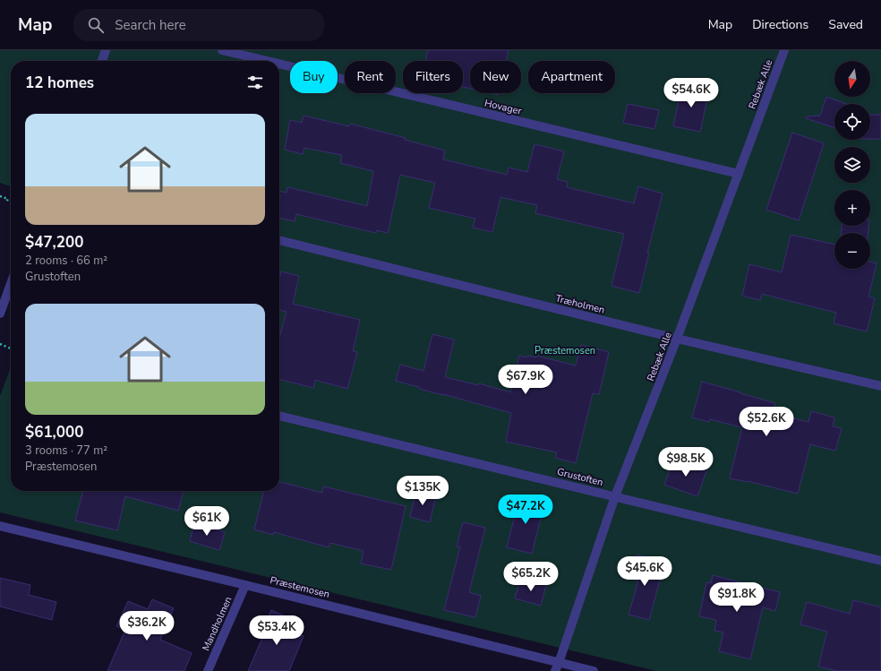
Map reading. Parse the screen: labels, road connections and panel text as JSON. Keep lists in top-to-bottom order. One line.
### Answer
{"streets":{"street":["Rebæk Alle","Hovager","Træholmen","Grustoften","Præstemosen","Mandholmen"]},"crossings":[["Rebæk Alle","Hovager"],["Rebæk Alle","Træholmen"],["Rebæk Alle","Grustoften"],["Rebæk Alle","Præstemosen"],["Præstemosen","Mandholmen"]],"parks":["Præstemosen"],"north":"bottom","page":{"header":"Map","search":"Search here","nav":["Map","Directions","Saved"],"map_buttons":["+","−"],"chip":["Buy","Rent","Filters","New","Apartment"],"heading":"12 homes","price":["$54.6K","$67.9K","$52.6K","$98.5K","$135K","$47.2K","$61K","$45.6K","$65.2K","$91.8K","$36.2K","$53.4K"],"list":[{"name":"$47,200","note":"2 rooms · 66 m² · Grustoften"},{"name":"$61,000","note":"3 rooms · 77 m² · Præstemosen"}]}}
